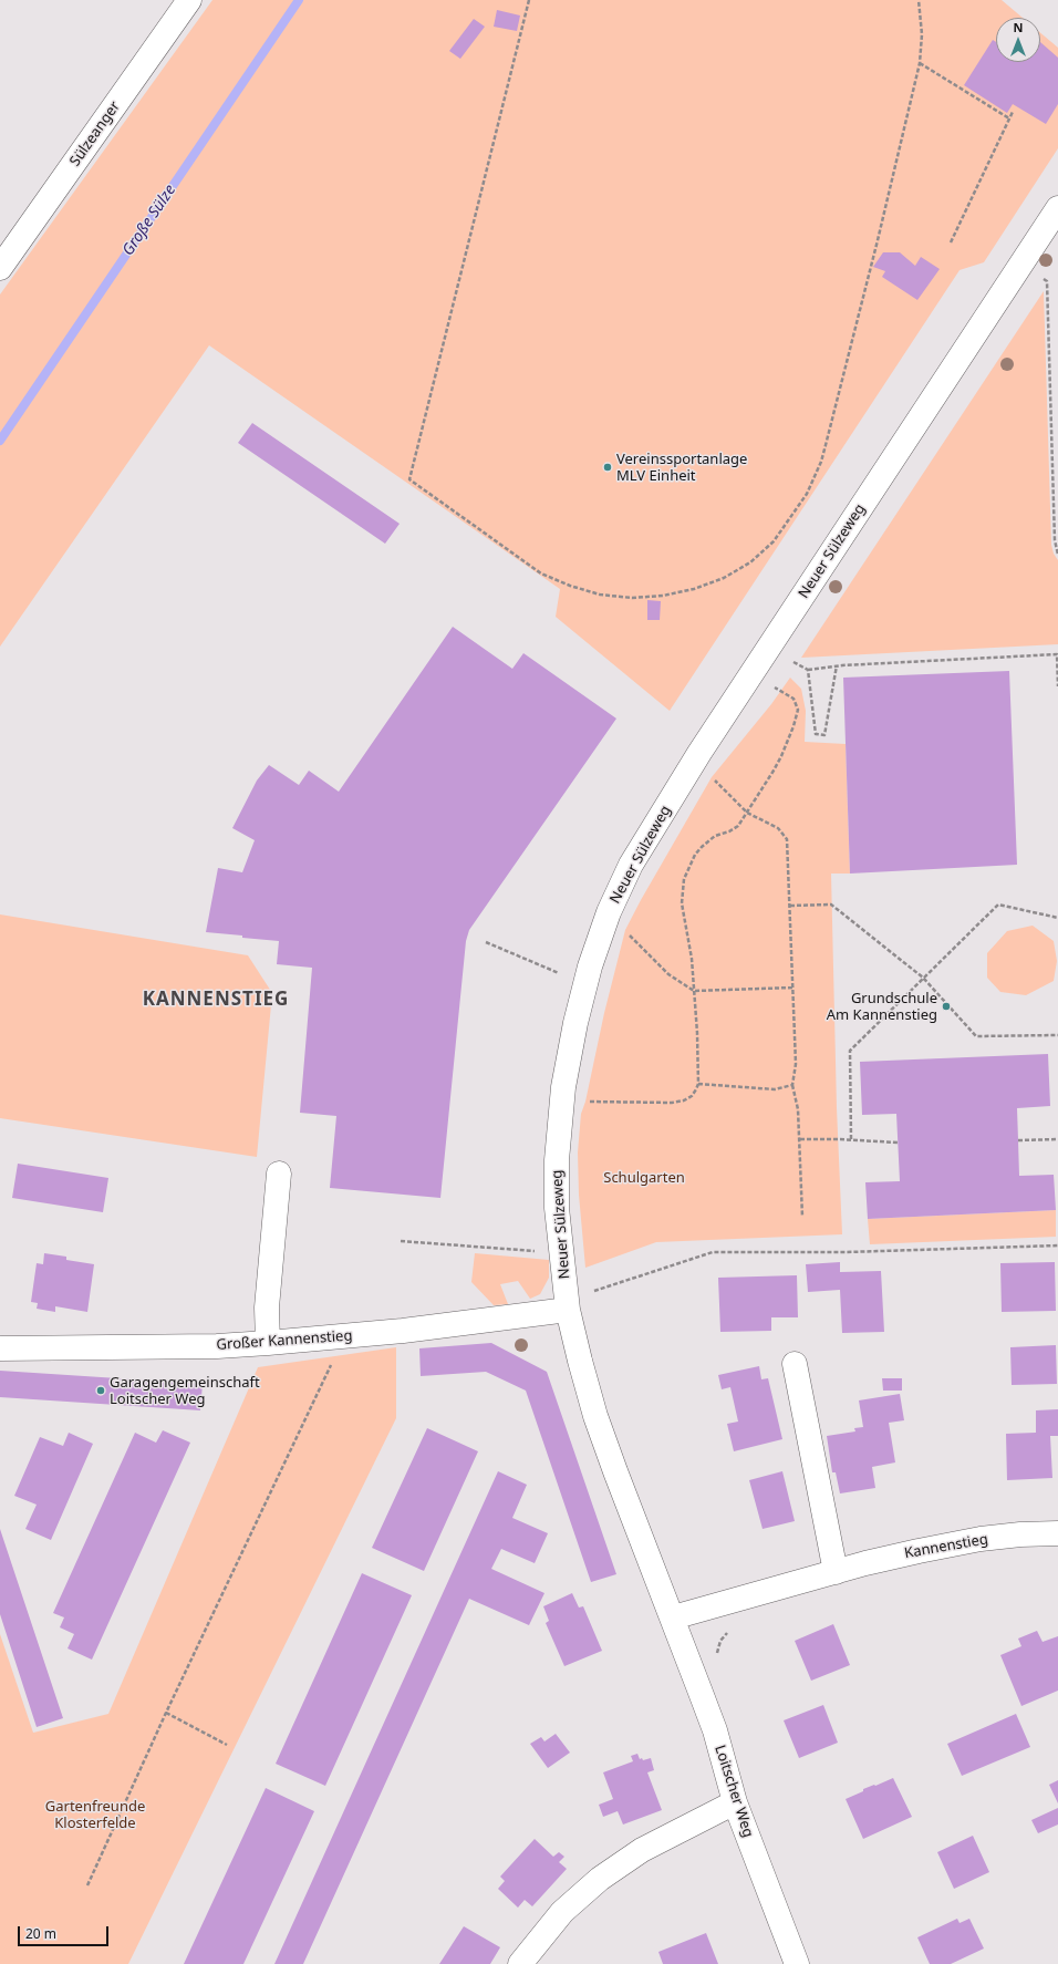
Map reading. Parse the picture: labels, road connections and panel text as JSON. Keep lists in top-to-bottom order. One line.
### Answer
{"streets":{"street":["Sülzeanger","Neuer Sülzeweg","Großer Kannenstieg","Kannenstieg","Loitscher Weg"]},"crossings":[["Neuer Sülzeweg","Großer Kannenstieg"],["Neuer Sülzeweg","Kannenstieg"],["Neuer Sülzeweg","Loitscher Weg"],["Kannenstieg","Loitscher Weg"]],"districts":["KANNENSTIEG"],"water":["Große Sülze"],"parks":["Schulgarten","Gartenfreunde Klosterfelde"],"places":["Vereinssportanlage MLV Einheit","Grundschule Am Kannenstieg","Garagengemeinschaft Loitscher Weg"],"scale_bar":"20 m","north":"top"}
